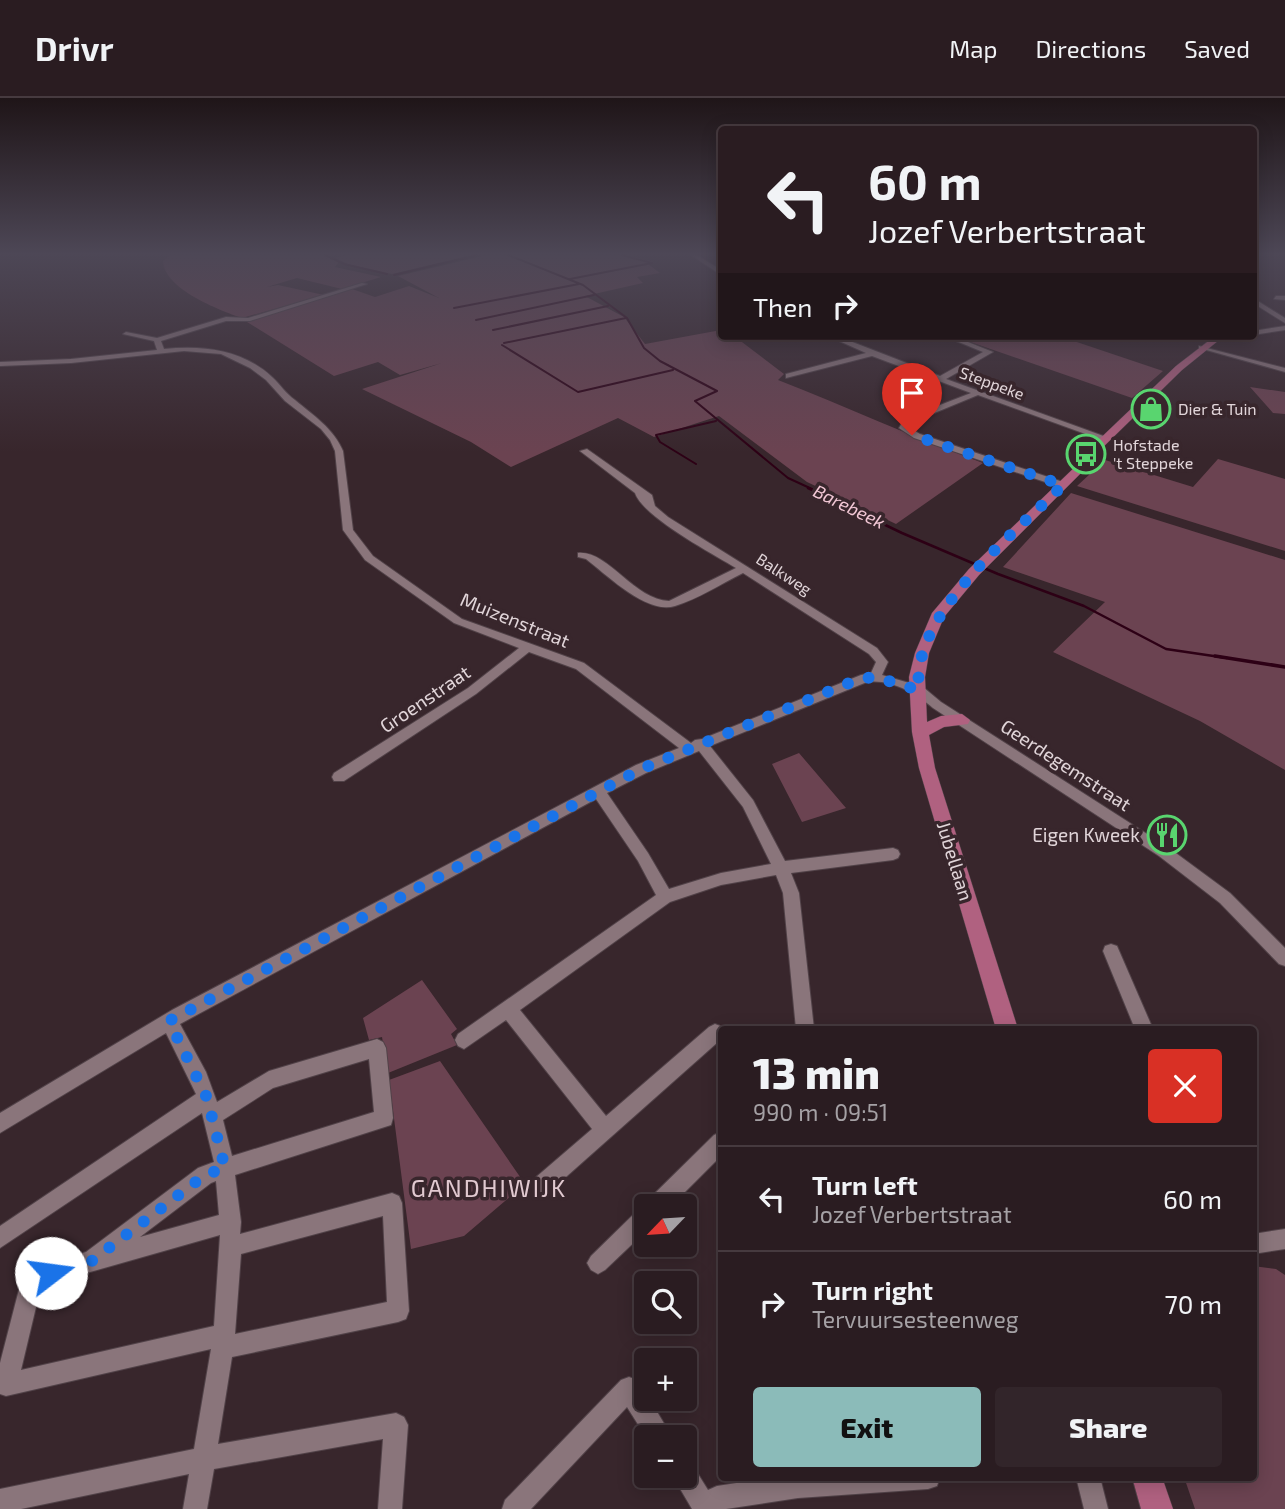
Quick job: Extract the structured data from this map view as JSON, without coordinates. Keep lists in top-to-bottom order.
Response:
{
  "streets": {
    "main road": ["Jubellaan"],
    "street": [
      "Steppeke",
      "Balkweg",
      "Muizenstraat",
      "Groenstraat",
      "Geerdegemstraat"
    ]
  },
  "crossings": [
    ["Steppeke", "Jubellaan"],
    ["Balkweg", "Geerdegemstraat"],
    ["Muizenstraat", "Groenstraat"],
    ["Geerdegemstraat", "Jubellaan"]
  ],
  "districts": ["GANDHIWIJK"],
  "water": ["Barebeek"],
  "places": {
    "shop": ["Dier & Tuin"],
    "bus stop": ["Hofstade 't Steppeke"],
    "restaurant": ["Eigen Kweek"]
  },
  "north": "bottom left",
  "page": {
    "header": "Drivr",
    "nav": ["Map", "Directions", "Saved"],
    "turn": ["60 m", "Jozef Verbertstraat"],
    "then": "Then",
    "heading": ["13 min", "990 m · 09:51"],
    "list": [
      {
        "name": "Turn left",
        "note": "Jozef Verbertstraat",
        "value": "60 m"
      },
      {
        "name": "Turn right",
        "note": "Tervuursesteenweg",
        "value": "70 m"
      }
    ],
    "map_buttons": ["+", "−"],
    "buttons": ["Exit", "Share"]
  }
}
